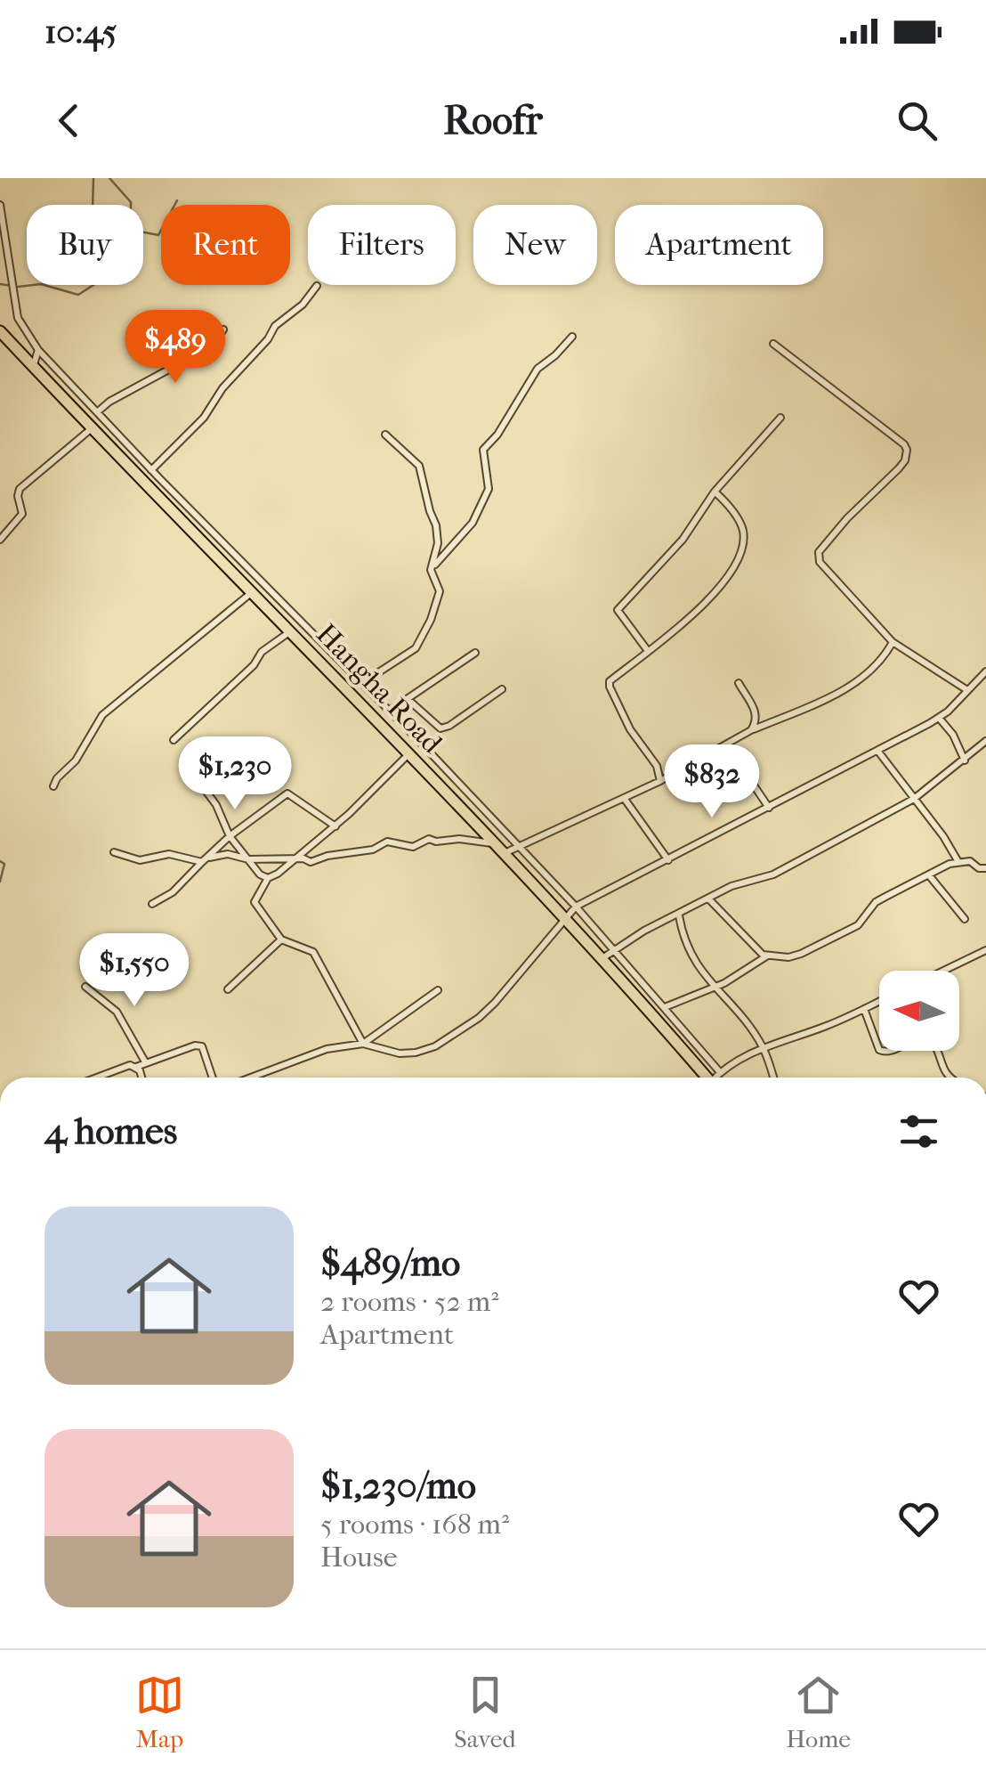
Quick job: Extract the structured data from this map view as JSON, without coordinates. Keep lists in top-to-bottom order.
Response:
{
  "streets": {
    "highway": ["Hangha Road"]
  },
  "north": "left",
  "page": {
    "status": "10:45",
    "header": "Roofr",
    "chip": [
      "Buy",
      "Rent",
      "Filters",
      "New",
      "Apartment"
    ],
    "price": [
      "$489",
      "$1,230",
      "$832",
      "$1,550"
    ],
    "heading": "4 homes",
    "list": [
      {
        "name": "$489/mo",
        "note": "2 rooms · 52 m² · Apartment"
      },
      {
        "name": "$1,230/mo",
        "note": "5 rooms · 168 m² · House"
      }
    ],
    "tabs": ["Map", "Saved", "Home"]
  }
}
